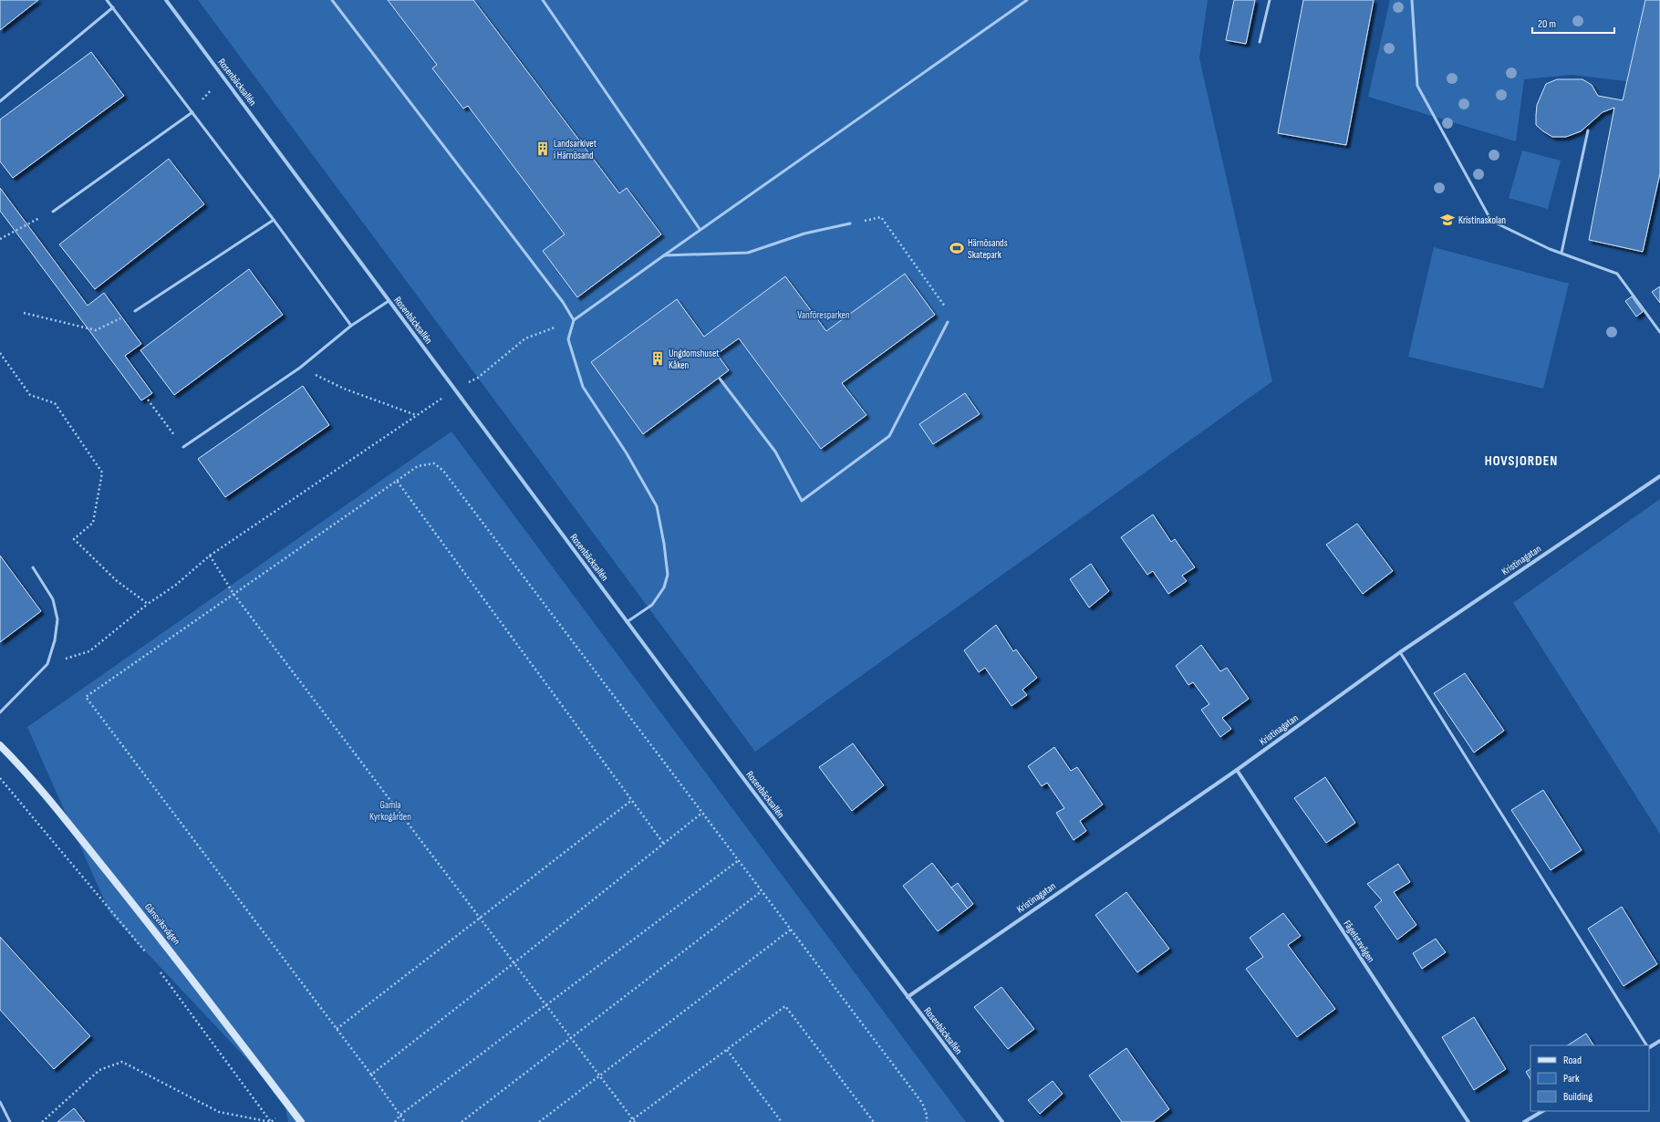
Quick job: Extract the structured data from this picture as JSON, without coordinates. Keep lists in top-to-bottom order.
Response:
{
  "streets": {
    "main road": ["Gånsviksvägen"],
    "street": ["Rosenbäcksallén", "Kristinagatan", "Fågelstavägen"]
  },
  "crossings": [
    ["Rosenbäcksallén", "Kristinagatan"],
    ["Kristinagatan", "Fågelstavägen"]
  ],
  "districts": ["HOVSJORDEN"],
  "parks": ["Vanföresparken", "Gamla Kyrkogården"],
  "places": {
    "building": ["Landsarkivet i Härnösand", "Ungdomshuset Kåken"],
    "school or university": ["Kristinaskolan"],
    "sports": ["Härnösands Skatepark"]
  },
  "legend": ["Road", "Park", "Building"],
  "scale_bar": "20 m"
}
